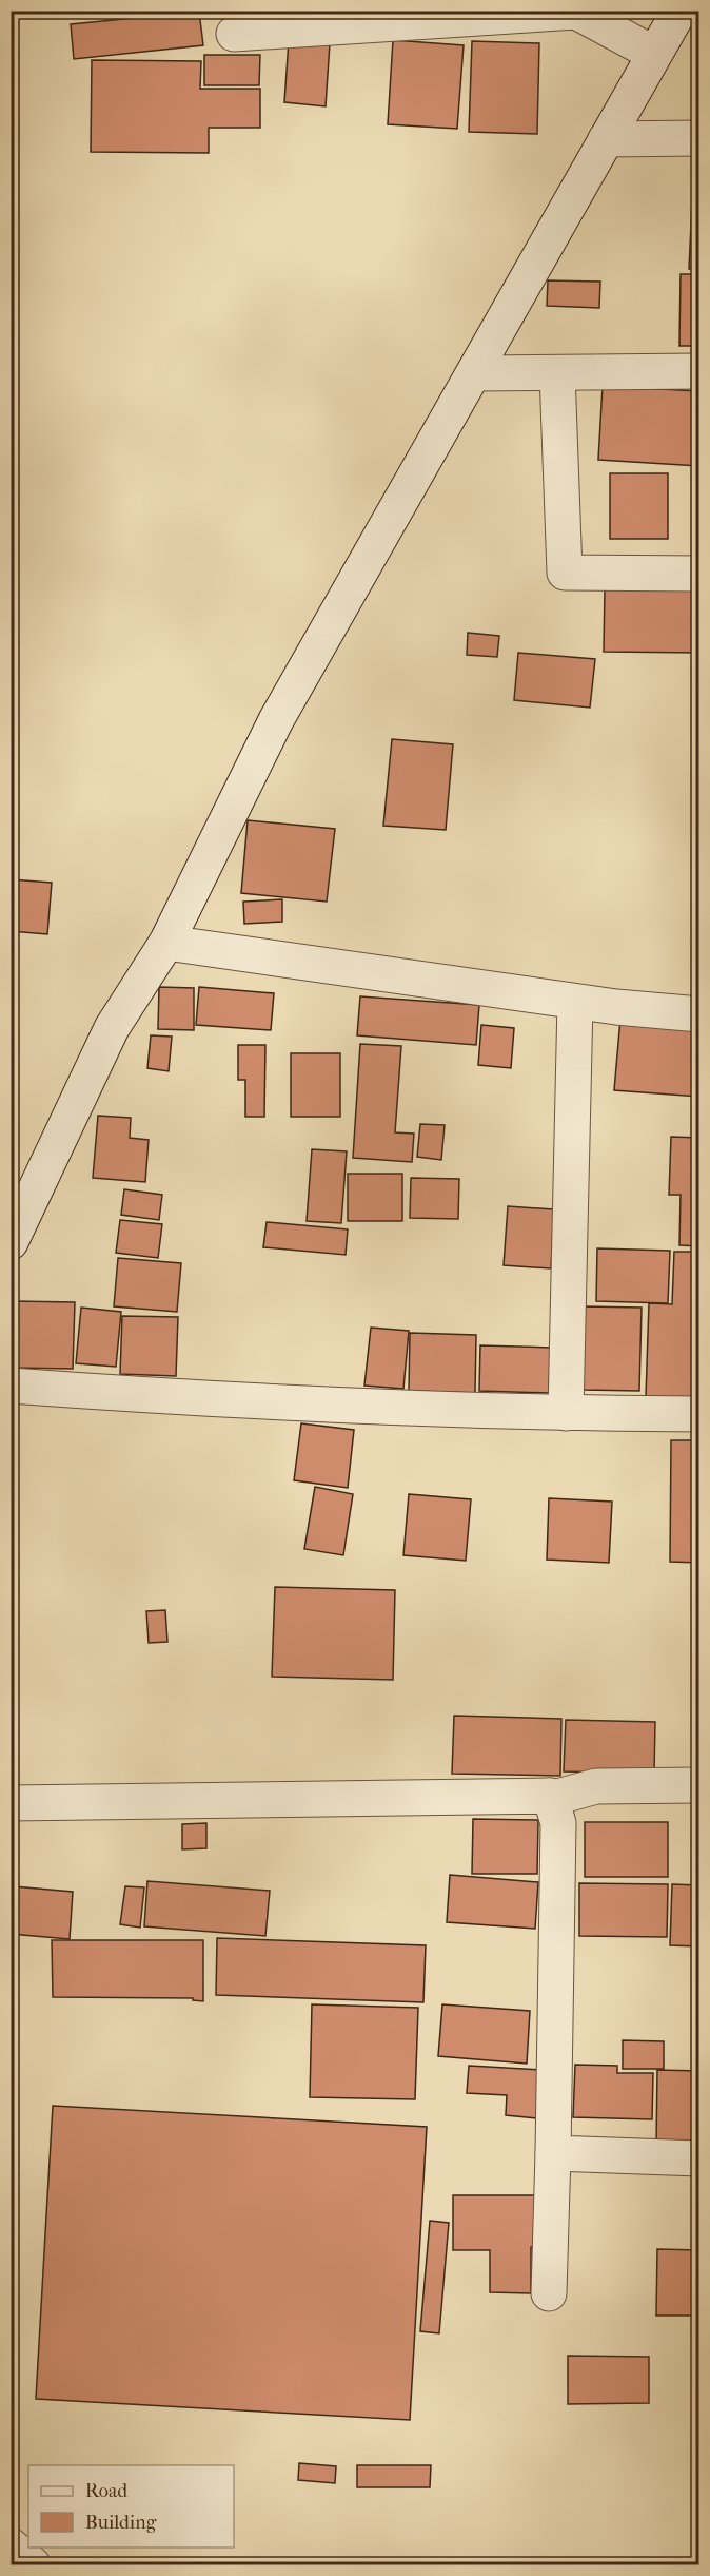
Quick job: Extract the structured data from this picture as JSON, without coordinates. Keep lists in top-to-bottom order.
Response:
{
  "legend": ["Road", "Building"]
}
